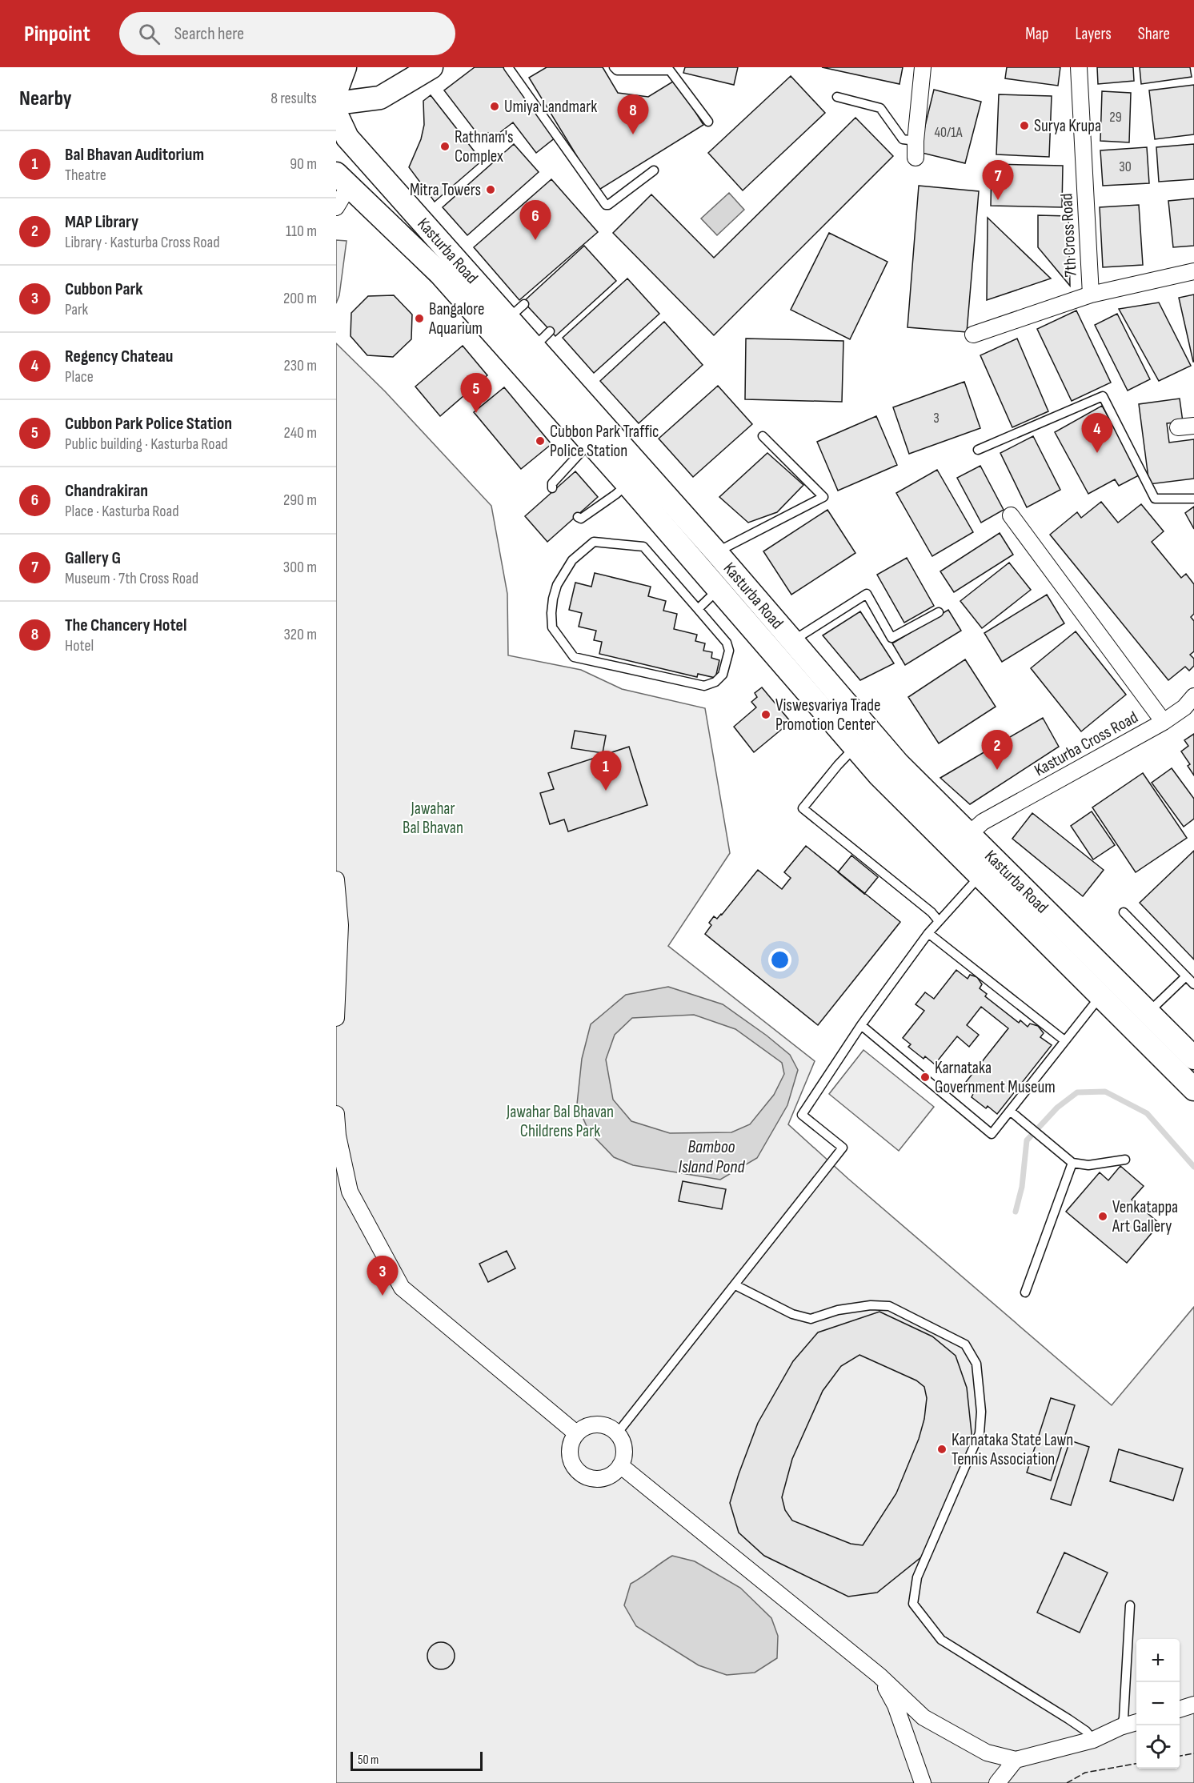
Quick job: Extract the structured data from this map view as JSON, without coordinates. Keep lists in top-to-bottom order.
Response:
{
  "streets": {
    "main road": ["Kasturba Road"],
    "street": ["7th Cross Road", "Kasturba Cross Road"]
  },
  "crossings": [
    ["Kasturba Road", "Kasturba Cross Road"]
  ],
  "water": ["Bamboo Island Pond"],
  "parks": ["Jawahar Bal Bhavan", "Jawahar Bal Bhavan Childrens Park"],
  "places": [
    "Umiya Landmark",
    "Surya Krupa",
    "Rathnam's Complex",
    "Mitra Towers",
    "Bangalore Aquarium",
    "Cubbon Park Traffic Police Station",
    "Viswesvariya Trade Promotion Center",
    "Karnataka Government Museum",
    "Venkatappa Art Gallery",
    "Karnataka State Lawn Tennis Association"
  ],
  "house_numbers": [
    "29",
    "40/1A",
    "30",
    "3"
  ],
  "scale_bar": "50 m",
  "page": {
    "header": "Pinpoint",
    "search": "Search here",
    "nav": ["Map", "Layers", "Share"],
    "heading": ["Nearby", "8 results"],
    "pins": [
      "8",
      "7",
      "6",
      "5",
      "4",
      "2",
      "1",
      "3"
    ],
    "list": [
      {
        "mark": "1",
        "name": "Bal Bhavan Auditorium",
        "note": "Theatre",
        "value": "90 m"
      },
      {
        "mark": "2",
        "name": "MAP Library",
        "note": "Library · Kasturba Cross Road",
        "value": "110 m"
      },
      {
        "mark": "3",
        "name": "Cubbon Park",
        "note": "Park",
        "value": "200 m"
      },
      {
        "mark": "4",
        "name": "Regency Chateau",
        "note": "Place",
        "value": "230 m"
      },
      {
        "mark": "5",
        "name": "Cubbon Park Police Station",
        "note": "Public building · Kasturba Road",
        "value": "240 m"
      },
      {
        "mark": "6",
        "name": "Chandrakiran",
        "note": "Place · Kasturba Road",
        "value": "290 m"
      },
      {
        "mark": "7",
        "name": "Gallery G",
        "note": "Museum · 7th Cross Road",
        "value": "300 m"
      },
      {
        "mark": "8",
        "name": "The Chancery Hotel",
        "note": "Hotel",
        "value": "320 m"
      }
    ],
    "map_buttons": ["+", "−"],
    "scale": "50 m"
  }
}
